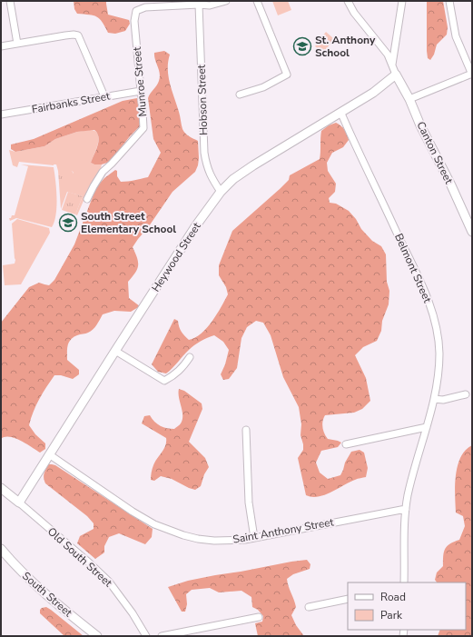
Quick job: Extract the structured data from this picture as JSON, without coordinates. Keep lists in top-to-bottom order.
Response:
{
  "streets": {
    "street": [
      "Munroe Street",
      "Hobson Street",
      "Fairbanks Street",
      "Canton Street",
      "Heywood Street",
      "Belmont Street",
      "Saint Anthony Street",
      "Old South Street",
      "South Street"
    ]
  },
  "crossings": [
    ["Munroe Street", "Hobson Street"],
    ["Munroe Street", "Fairbanks Street"],
    ["Hobson Street", "Heywood Street"],
    ["Canton Street", "Heywood Street"],
    ["Heywood Street", "Belmont Street"],
    ["Heywood Street", "Saint Anthony Street"],
    ["Heywood Street", "Old South Street"],
    ["Belmont Street", "Saint Anthony Street"]
  ],
  "places": {
    "school or university": ["St. Anthony School", "South Street Elementary School"]
  },
  "legend": ["Road", "Park"]
}
